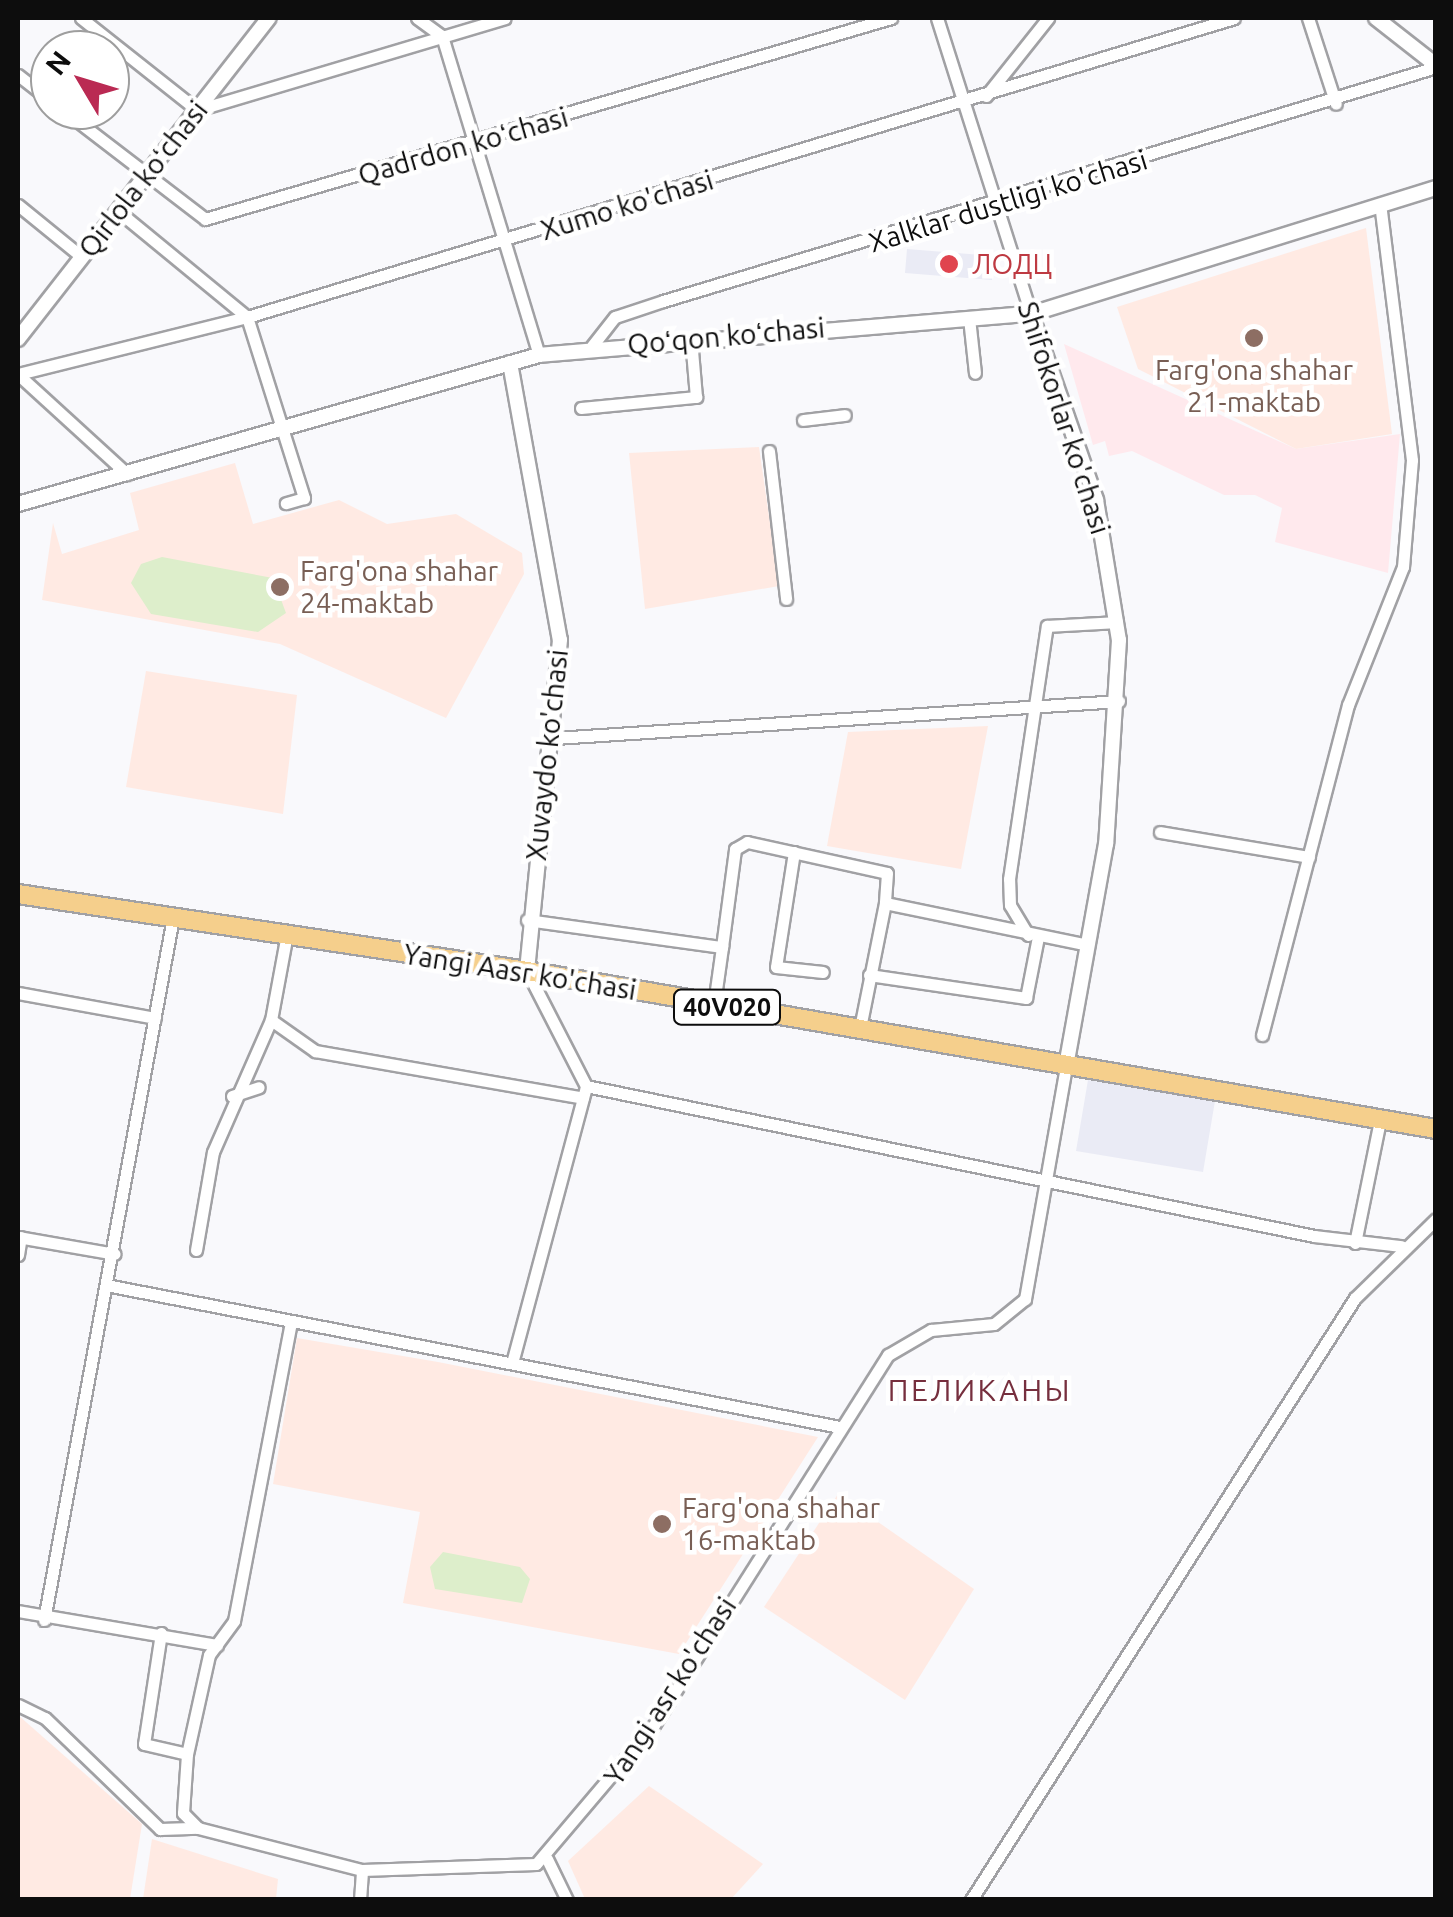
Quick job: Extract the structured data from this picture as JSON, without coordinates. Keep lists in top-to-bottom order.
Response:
{
  "streets": {
    "main road": ["Yangi Aasr ko'chasi", "40V020"],
    "street": [
      "Qadrdon koʻchasi",
      "Qirlola koʻchasi",
      "Xalklar dustligi ko'chasi",
      "Xumo ko'chasi",
      "Qoʻqon koʻchasi",
      "Shifokorlar ko'chasi",
      "Xuvaydo ko'chasi",
      "Yangi asr ko'chasi"
    ]
  },
  "crossings": [
    ["Qadrdon koʻchasi", "Qirlola koʻchasi"],
    ["Xalklar dustligi ko'chasi", "Qoʻqon koʻchasi"],
    ["Xalklar dustligi ko'chasi", "Shifokorlar ko'chasi"],
    ["Xumo ko'chasi", "Shifokorlar ko'chasi"],
    ["Qoʻqon koʻchasi", "Shifokorlar ko'chasi"],
    ["Qoʻqon koʻchasi", "Xuvaydo ko'chasi"],
    ["Shifokorlar ko'chasi", "Yangi Aasr ko'chasi"],
    ["Shifokorlar ko'chasi", "Yangi asr ko'chasi"],
    ["Xuvaydo ko'chasi", "Yangi Aasr ko'chasi"],
    ["Yangi Aasr ko'chasi", "Yangi asr ko'chasi"]
  ],
  "districts": ["ПЕЛИКАНЫ"],
  "places": [
    "ЛОДЦ",
    "Farg'ona shahar 21-maktab",
    "Farg'ona shahar 24-maktab",
    "Farg'ona shahar 16-maktab"
  ],
  "north": "top left"
}
